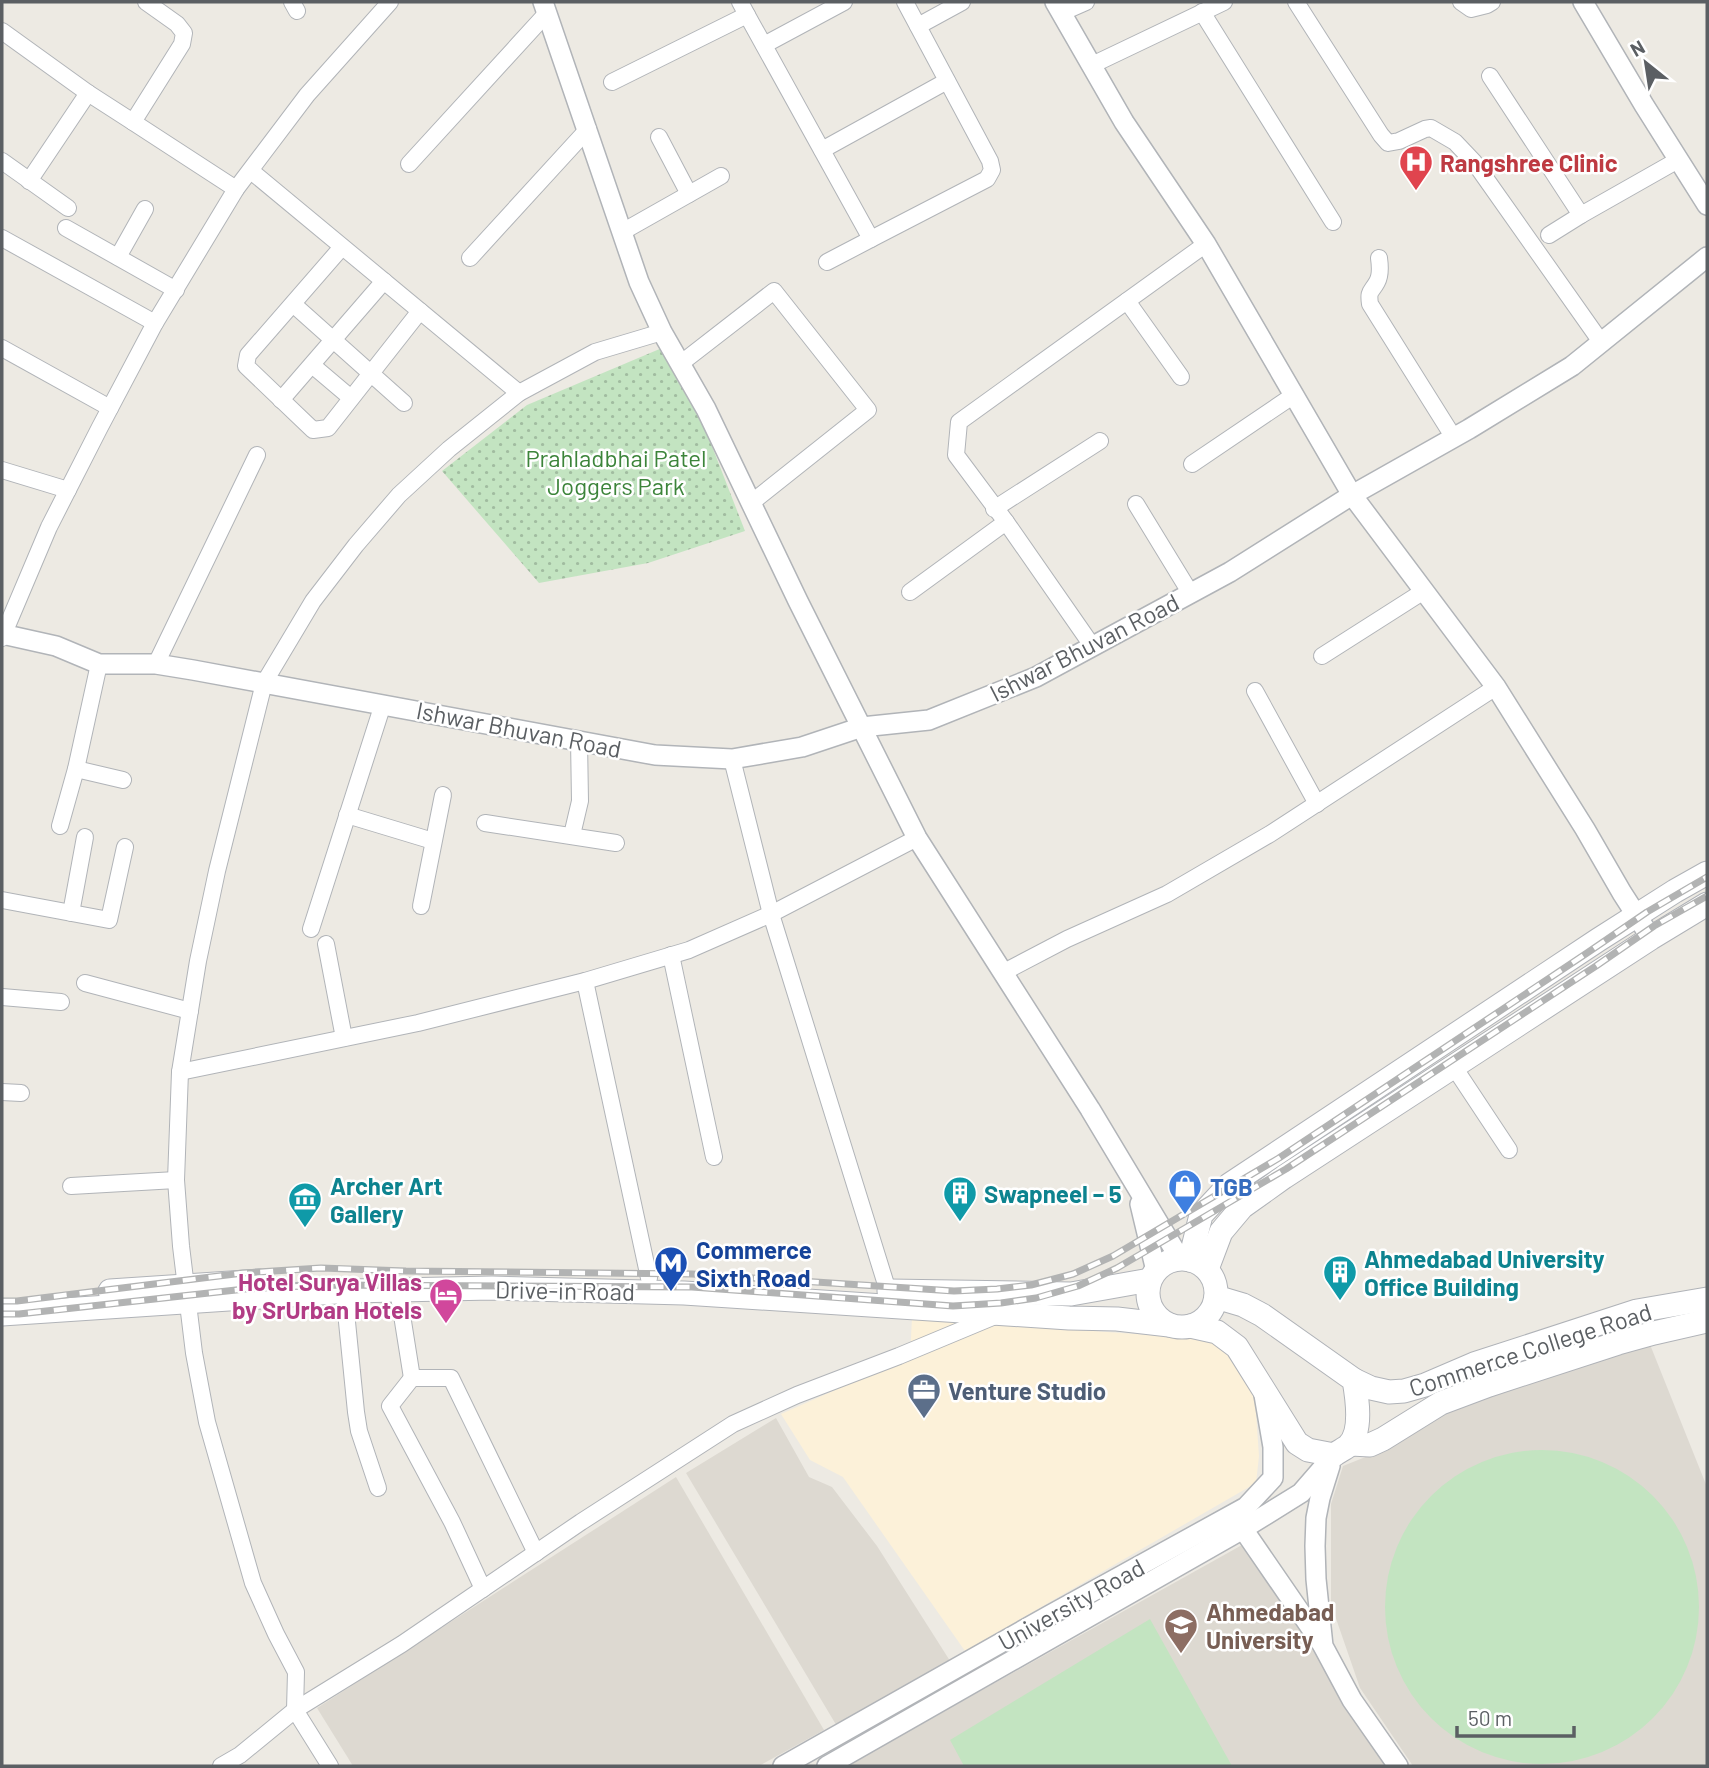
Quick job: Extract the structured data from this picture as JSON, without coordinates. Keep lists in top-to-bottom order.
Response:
{
  "streets": {
    "main road": ["Drive-in Road", "Commerce College Road"],
    "street": ["Ishwar Bhuvan Road", "University Road"]
  },
  "crossings": [
    ["Drive-in Road", "Commerce College Road"],
    ["Drive-in Road", "University Road"],
    ["Commerce College Road", "University Road"]
  ],
  "parks": ["Prahladbhai Patel Joggers Park"],
  "places": {
    "hospital": ["Rangshree Clinic"],
    "shop": ["TGB"],
    "building": ["Swapneel – 5", "Ahmedabad University Office Building"],
    "museum": ["Archer Art Gallery"],
    "metro station": ["Commerce Sixth Road"],
    "hotel": ["Hotel Surya Villas by SrUrban Hotels"],
    "office": ["Venture Studio"],
    "school or university": ["Ahmedabad University"]
  },
  "scale_bar": "50 m",
  "north": "top left"
}
